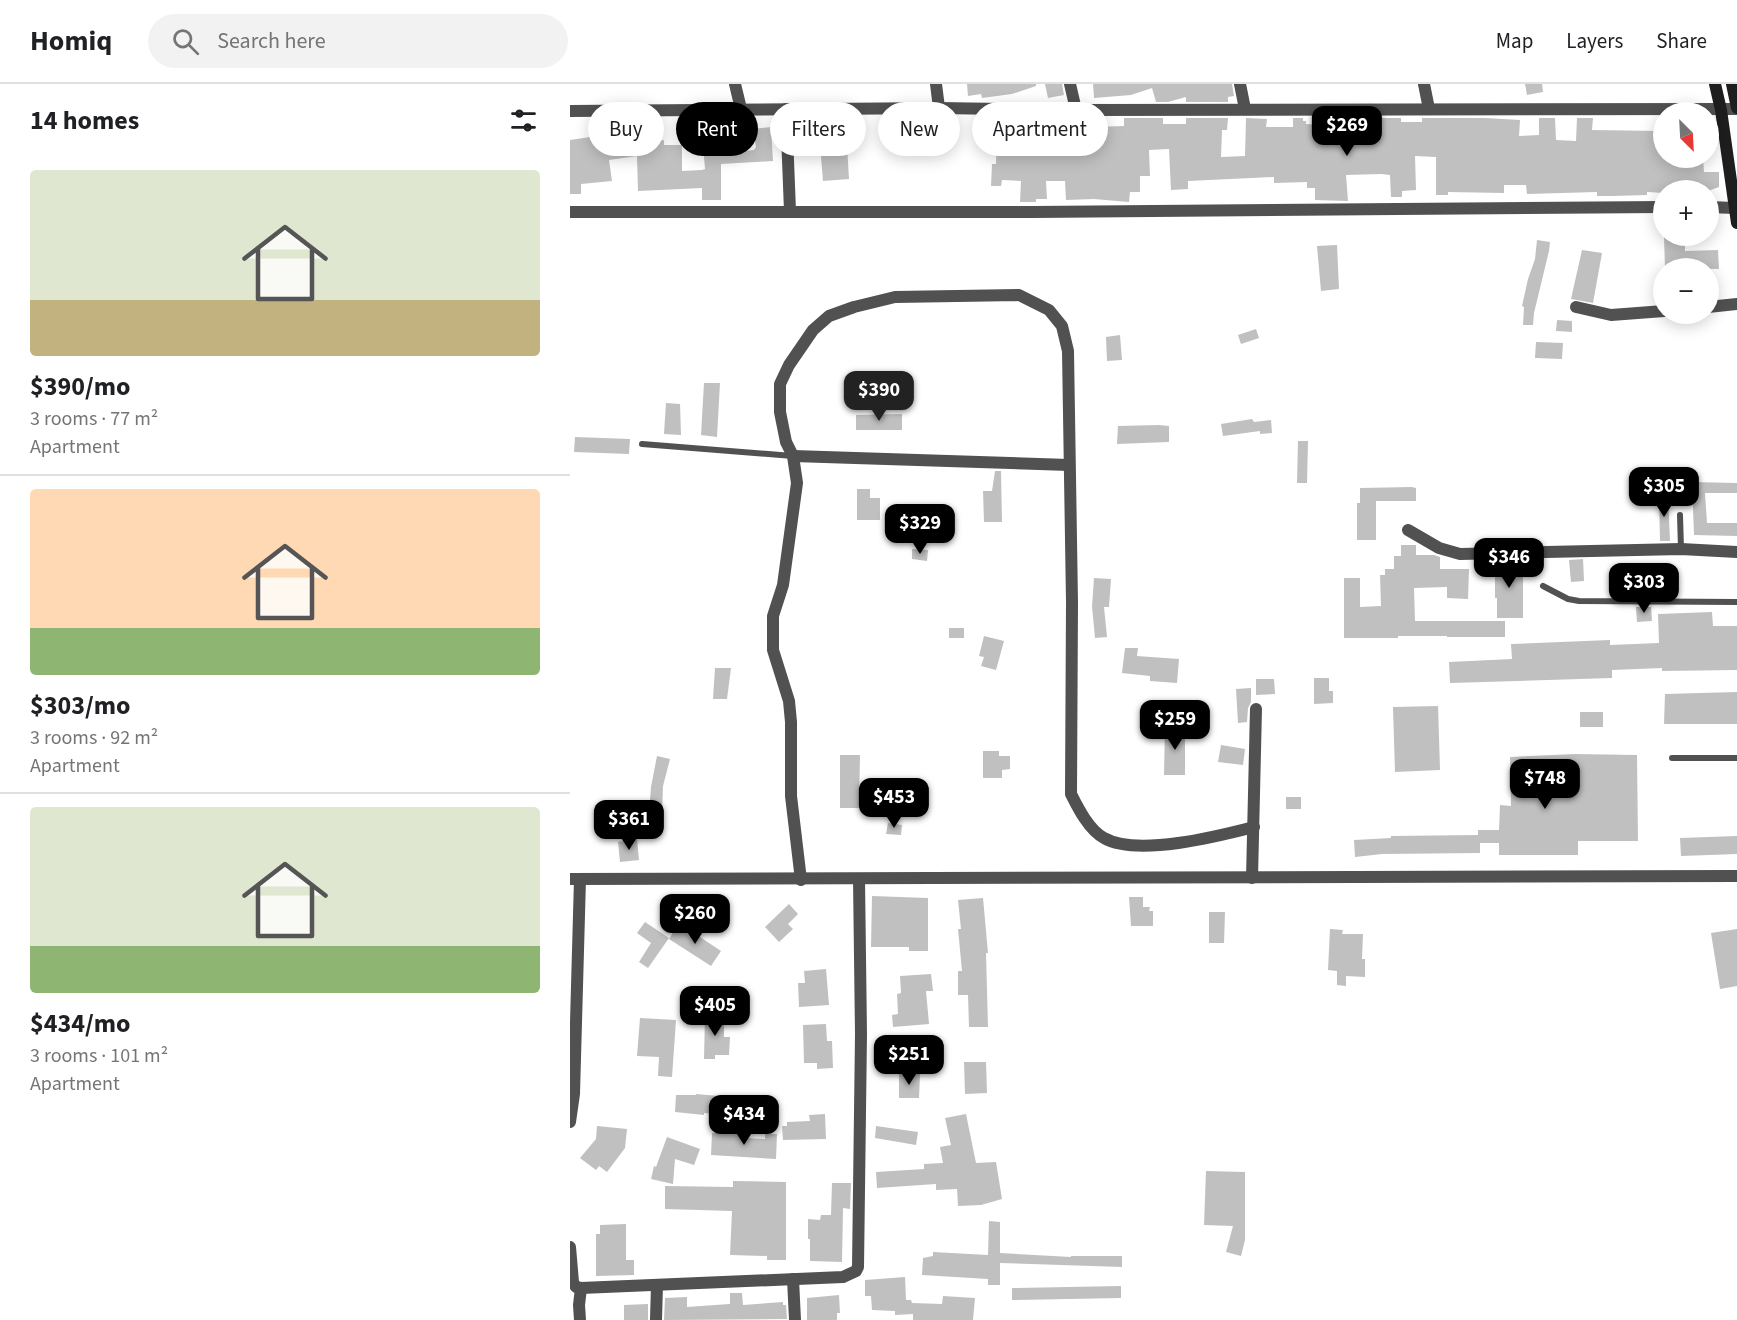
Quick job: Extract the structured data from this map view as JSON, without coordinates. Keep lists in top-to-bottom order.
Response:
{
  "north": "bottom right",
  "page": {
    "header": "Homiq",
    "search": "Search here",
    "nav": ["Map", "Layers", "Share"],
    "heading": "14 homes",
    "map_buttons": ["+", "−"],
    "chip": [
      "Buy",
      "Rent",
      "Filters",
      "New",
      "Apartment"
    ],
    "price": [
      "$269",
      "$390",
      "$305",
      "$329",
      "$346",
      "$303",
      "$259",
      "$748",
      "$453",
      "$361",
      "$260",
      "$405",
      "$251",
      "$434"
    ],
    "list": [
      {
        "name": "$390/mo",
        "note": "3 rooms · 77 m² · Apartment"
      },
      {
        "name": "$303/mo",
        "note": "3 rooms · 92 m² · Apartment"
      },
      {
        "name": "$434/mo",
        "note": "3 rooms · 101 m² · Apartment"
      }
    ]
  }
}
